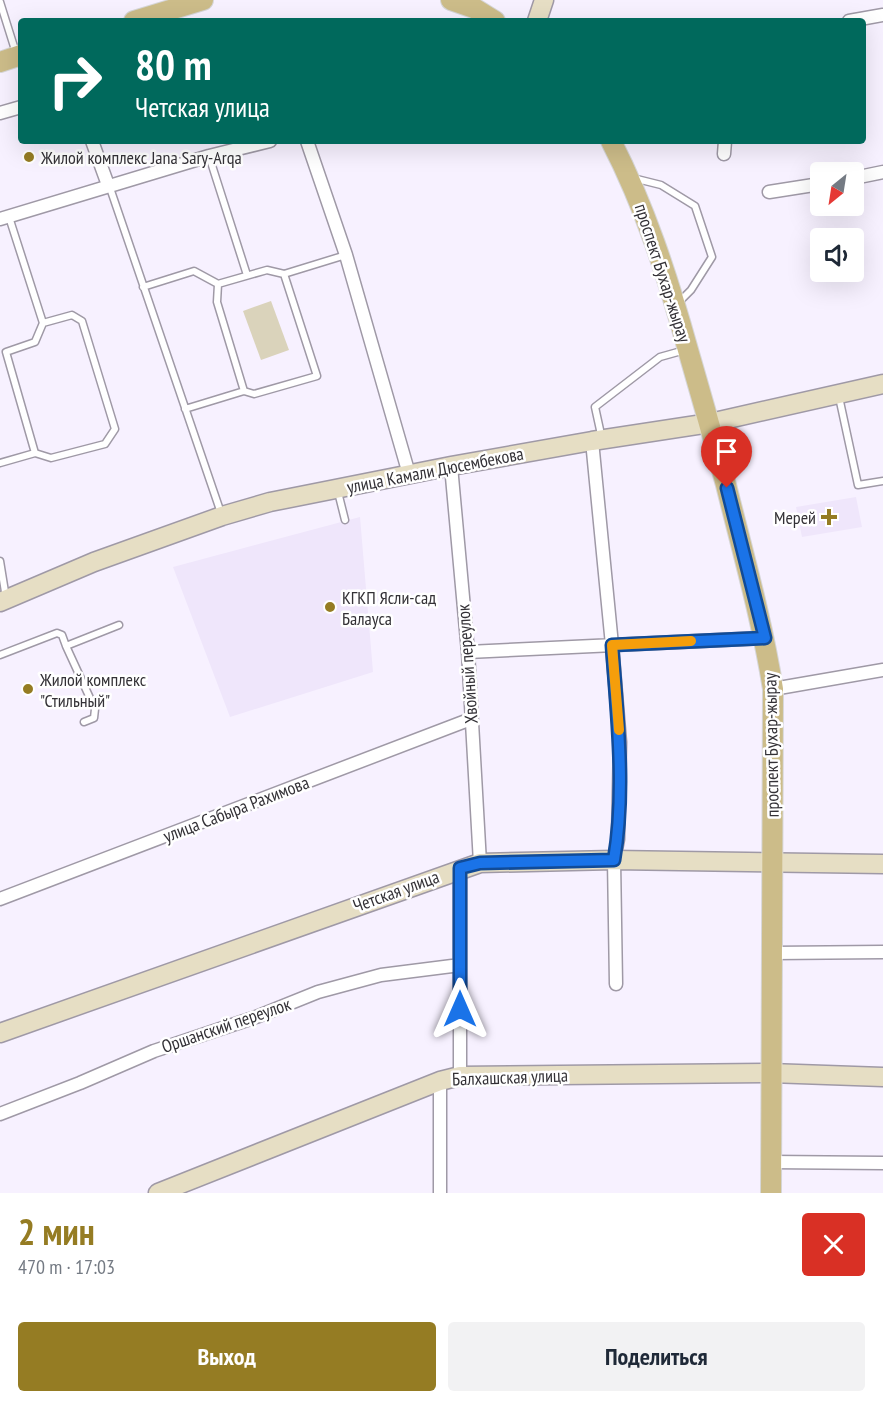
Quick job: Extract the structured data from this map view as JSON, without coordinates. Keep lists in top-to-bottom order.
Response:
{
  "streets": {
    "main road": ["проспект Бухар-жырау"],
    "street": [
      "улица Камали Дюсембекова",
      "Хвойный переулок",
      "улица Сабыра Рахимова",
      "Четская улица",
      "Оршанский переулок",
      "Балхашская улица"
    ]
  },
  "crossings": [
    ["проспект Бухар-жырау", "улица Камали Дюсембекова"],
    ["проспект Бухар-жырау", "Четская улица"],
    ["проспект Бухар-жырау", "Балхашская улица"],
    ["улица Камали Дюсембекова", "Хвойный переулок"],
    ["Хвойный переулок", "улица Сабыра Рахимова"],
    ["Хвойный переулок", "Четская улица"]
  ],
  "places": {
    "other": ["Жилой комплекс Jana Sary-Arqa", "КГКП Ясли-сад Балауса", "Жилой комплекс \"Стильный\""],
    "health": ["Мерей"]
  },
  "north": "bottom left",
  "page": {
    "turn": ["80 m", "Четская улица"],
    "heading": ["2 мин", "470 m · 17:03"],
    "buttons": ["Выход", "Поделиться"]
  }
}
